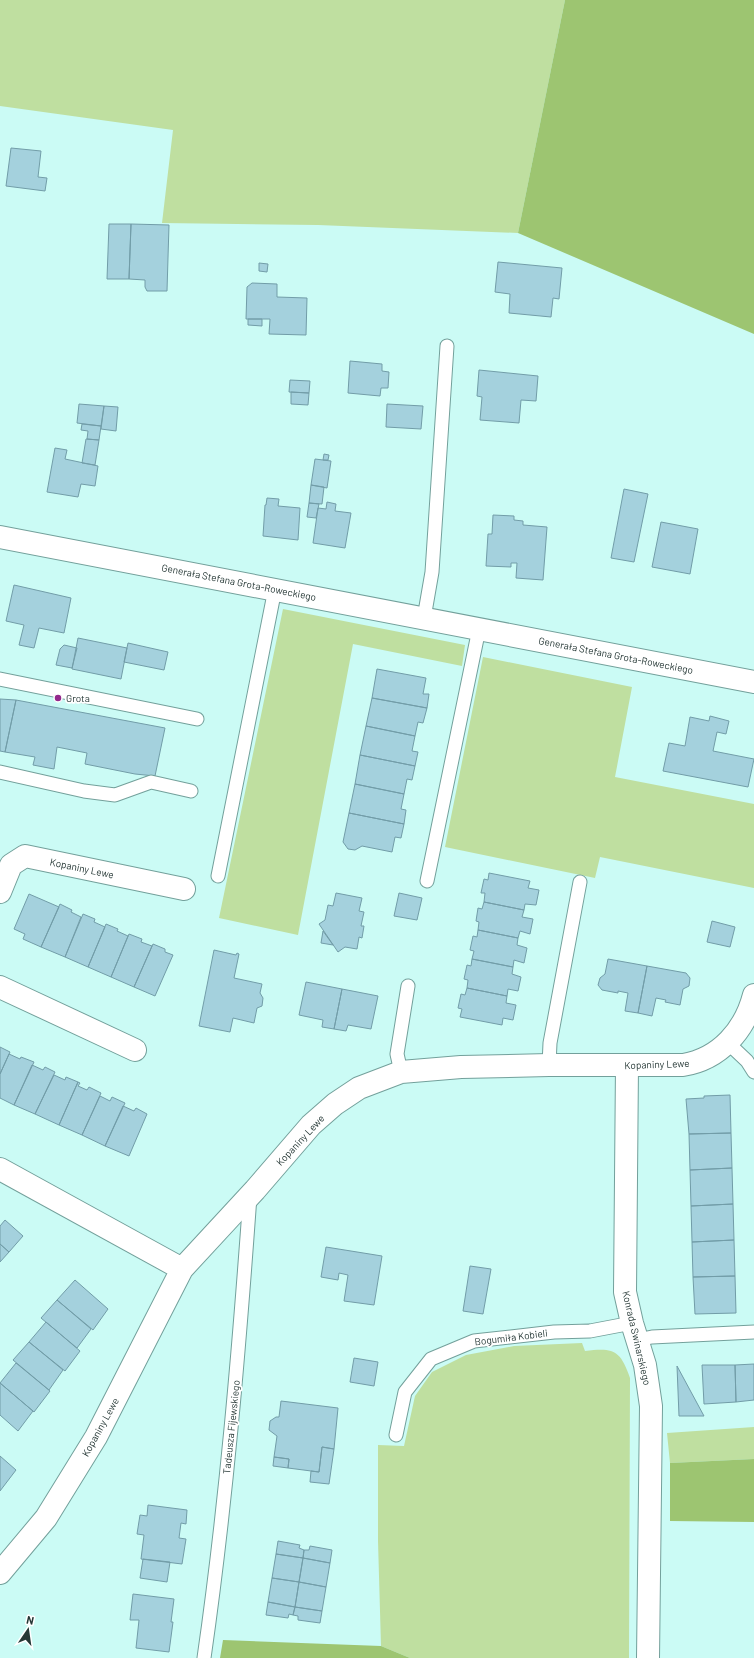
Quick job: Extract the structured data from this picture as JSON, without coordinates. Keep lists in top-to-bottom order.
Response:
{
  "streets": {
    "street": ["Generała Stefana Grota-Roweckiego", "Kopaniny Lewe", "Konrada Swinarskiego"],
    "lane": ["Bogumiła Kobieli", "Tadeusza Fijewskiego"]
  },
  "crossings": [
    ["Kopaniny Lewe", "Konrada Swinarskiego"],
    ["Kopaniny Lewe", "Tadeusza Fijewskiego"],
    ["Bogumiła Kobieli", "Konrada Swinarskiego"]
  ],
  "places": ["Grota"],
  "north": "top"
}
